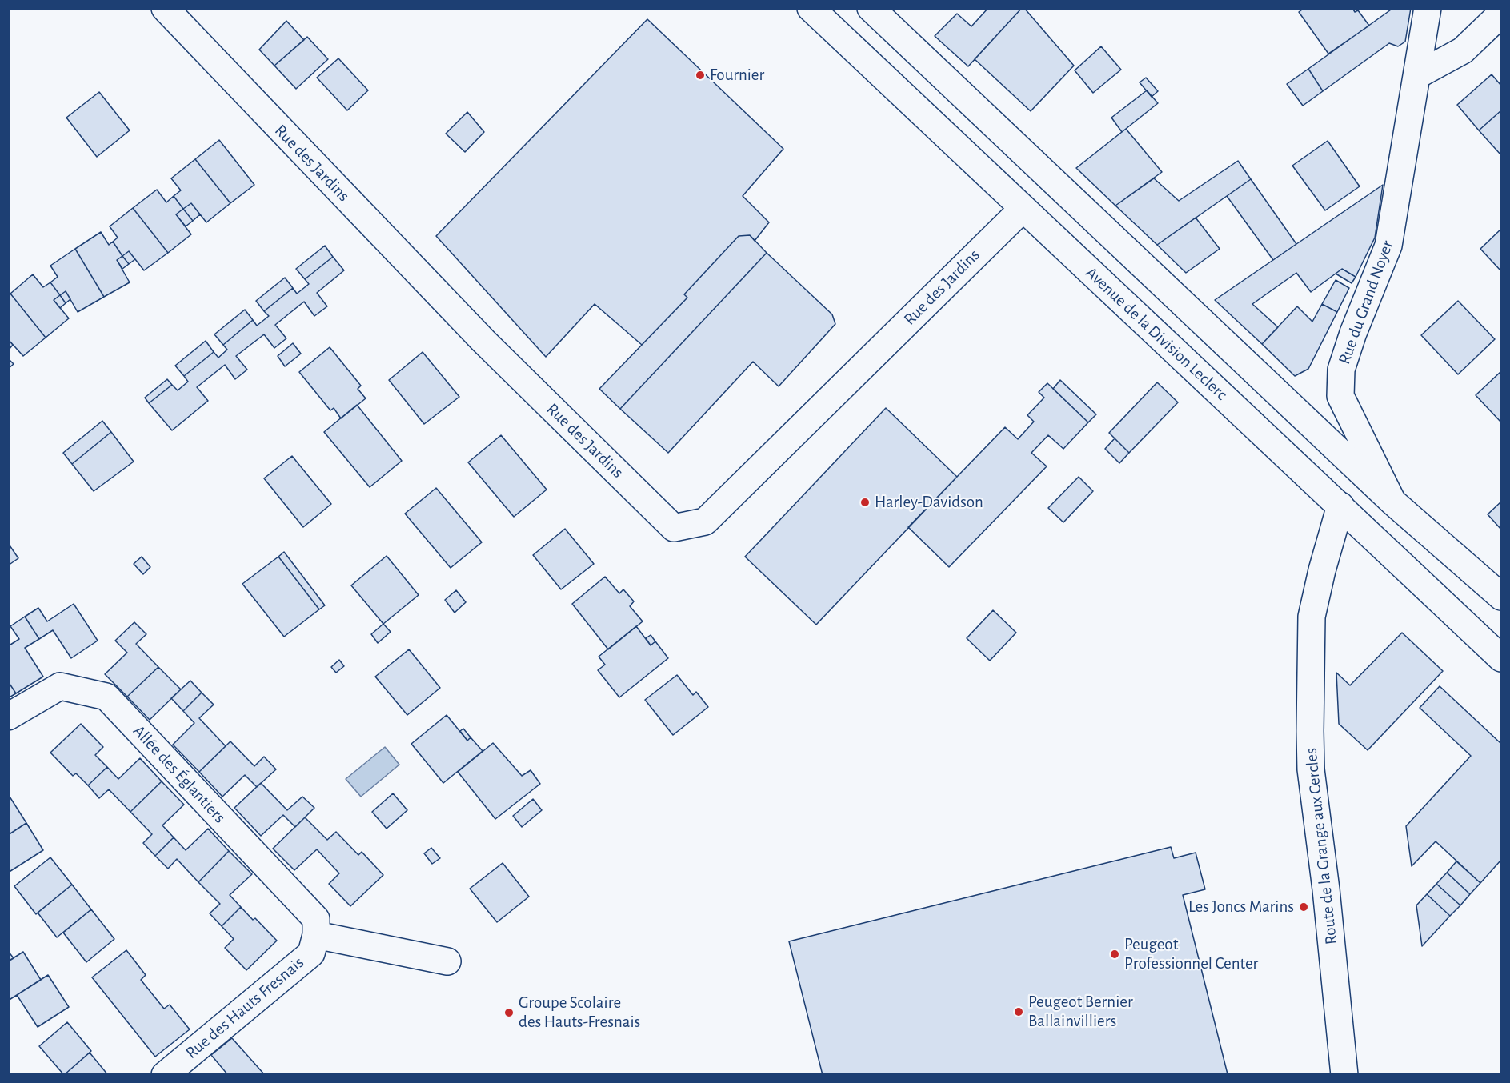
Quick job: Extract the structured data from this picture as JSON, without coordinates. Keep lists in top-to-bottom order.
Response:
{
  "streets": {
    "street": [
      "Rue des Jardins",
      "Rue du Grand Noyer",
      "Avenue de la Division Leclerc",
      "Allée des Églantiers",
      "Route de la Grange aux Cercles",
      "Rue des Hauts Fresnais"
    ]
  },
  "crossings": [
    ["Rue des Jardins", "Avenue de la Division Leclerc"],
    ["Avenue de la Division Leclerc", "Route de la Grange aux Cercles"],
    ["Allée des Églantiers", "Rue des Hauts Fresnais"]
  ],
  "places": [
    "Fournier",
    "Harley-Davidson",
    "Les Joncs Marins",
    "Peugeot Professionnel Center",
    "Peugeot Bernier Ballainvilliers",
    "Groupe Scolaire des Hauts-Fresnais"
  ]
}
